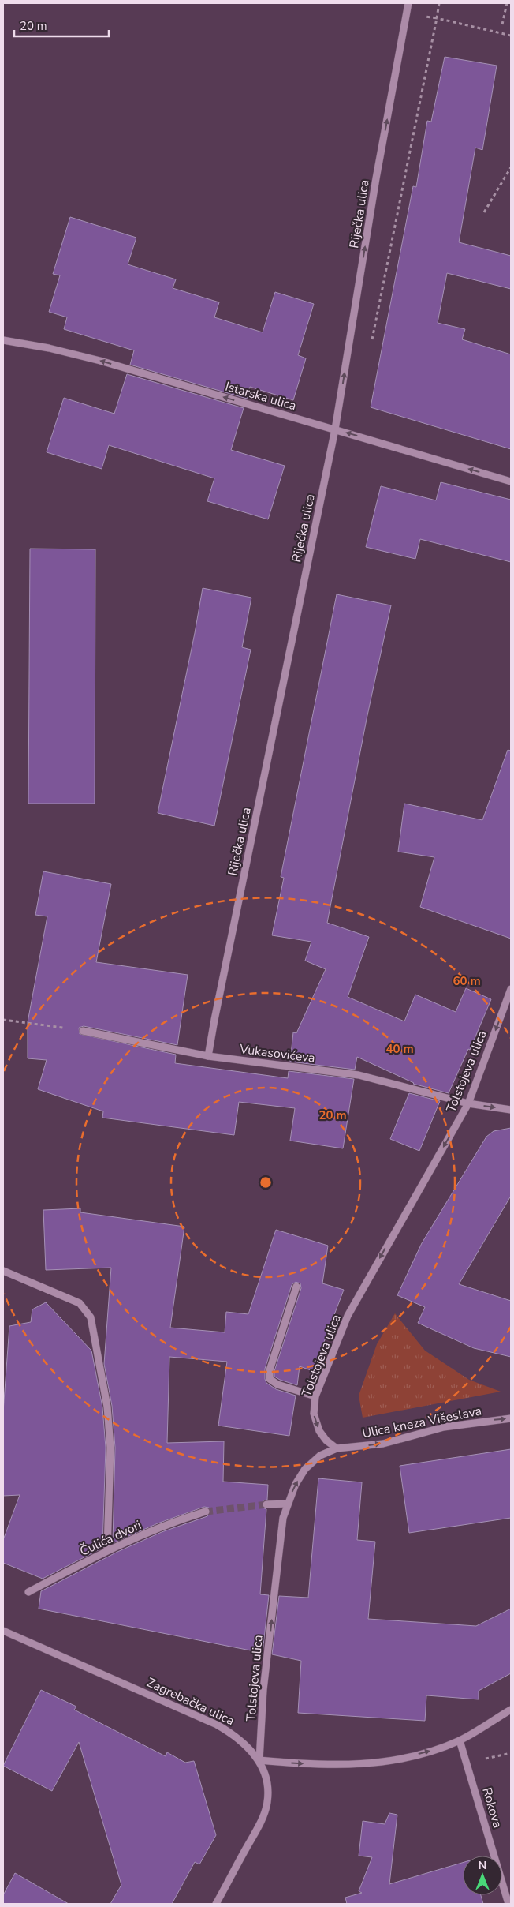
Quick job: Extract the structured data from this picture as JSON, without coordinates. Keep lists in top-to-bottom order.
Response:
{
  "streets": {
    "street": [
      "Riječka ulica",
      "Istarska ulica",
      "Vukasovićeva",
      "Tolstojeva ulica",
      "Ulica kneza Višeslava",
      "Čulića dvori",
      "Zagrebačka ulica",
      "Rokova"
    ]
  },
  "crossings": [
    ["Riječka ulica", "Istarska ulica"],
    ["Riječka ulica", "Vukasovićeva"],
    ["Vukasovićeva", "Tolstojeva ulica"],
    ["Tolstojeva ulica", "Ulica kneza Višeslava"],
    ["Tolstojeva ulica", "Zagrebačka ulica"]
  ],
  "one_way": ["Riječka ulica", "Istarska ulica", "Ulica kneza Višeslava"],
  "scale_bar": "20 m",
  "north": "top",
  "rings": ["60 m", "40 m", "20 m"]
}
